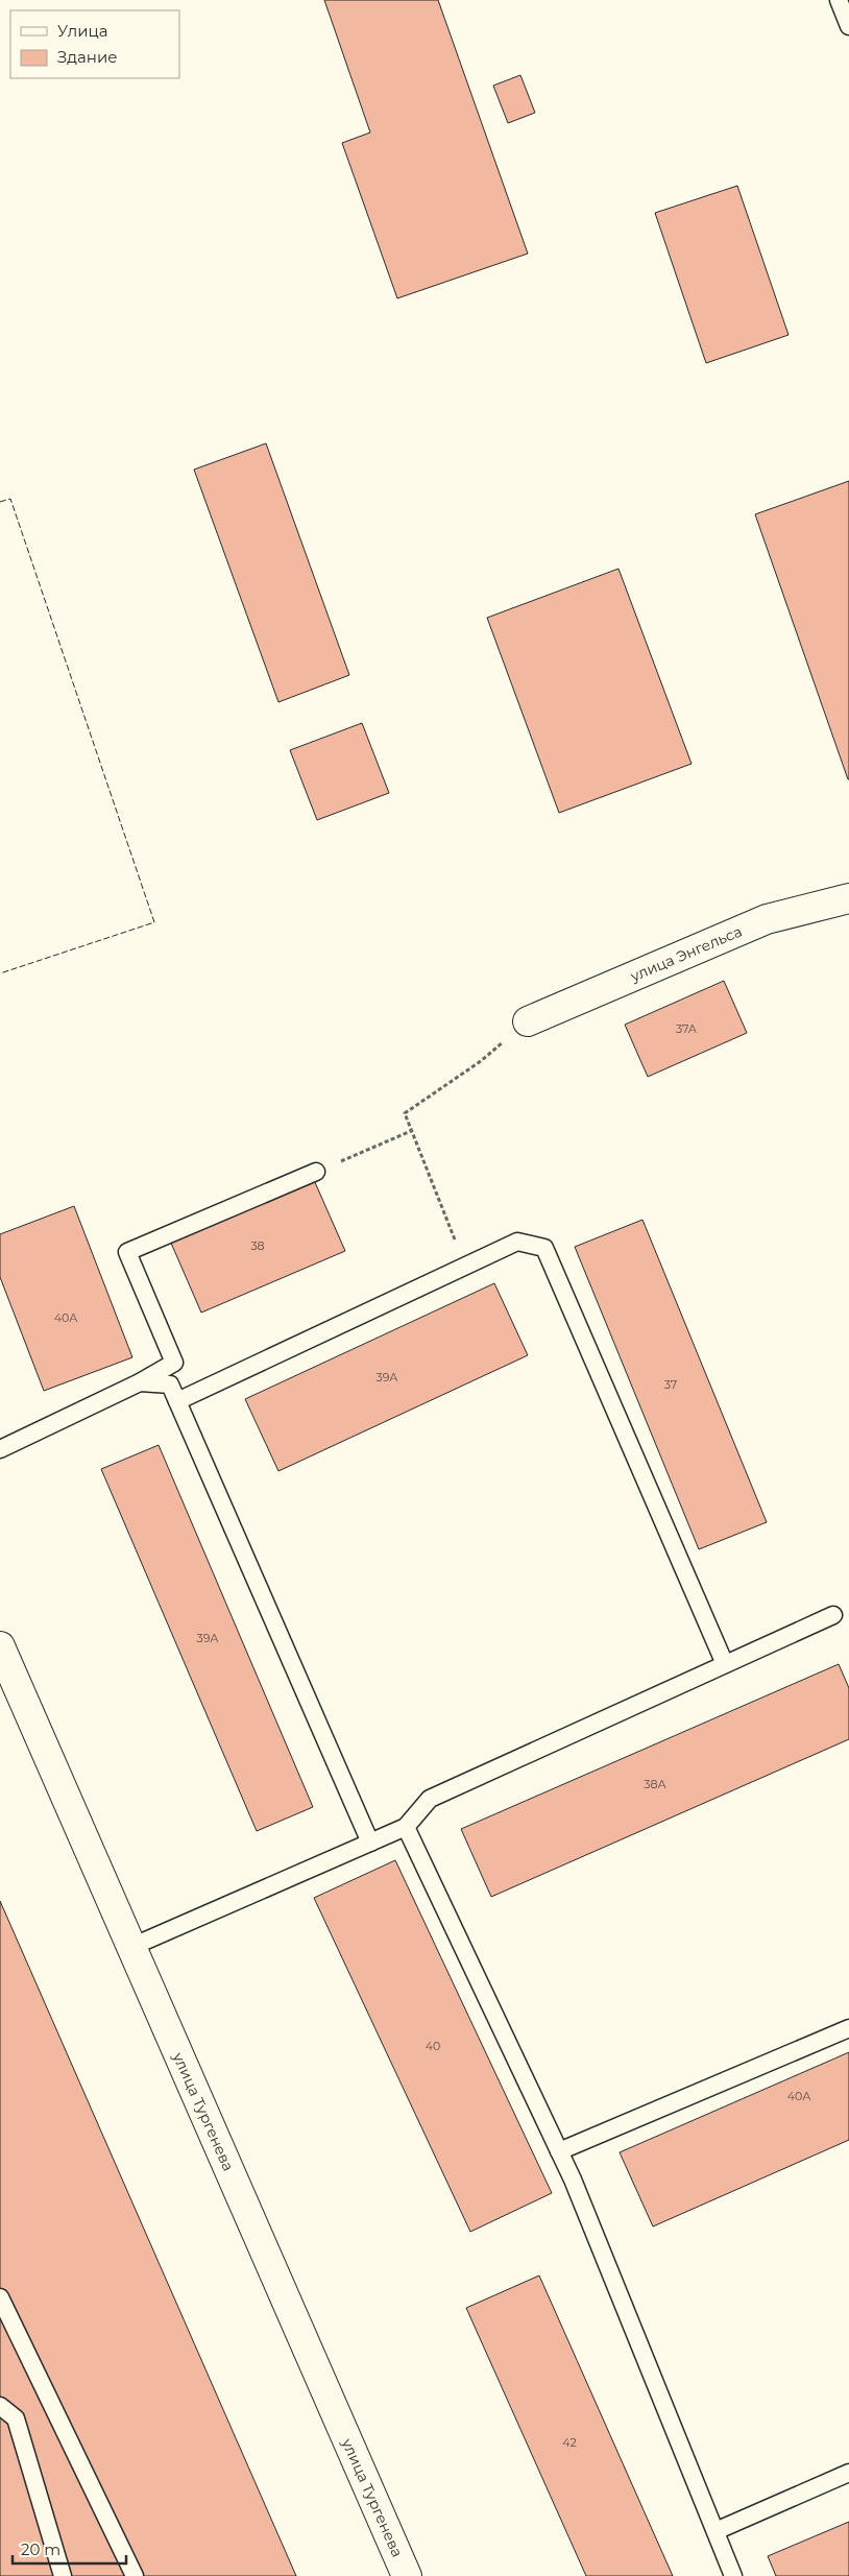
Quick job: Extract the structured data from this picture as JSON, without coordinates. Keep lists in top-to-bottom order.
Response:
{
  "streets": {
    "street": ["улица Энгельса", "улица Тургенева"]
  },
  "house_numbers": [
    "37А",
    "38",
    "40А",
    "39А",
    "37",
    "39А",
    "38А",
    "40",
    "40А",
    "42"
  ],
  "legend": ["Улица", "Здание"],
  "scale_bar": "20 m"
}
